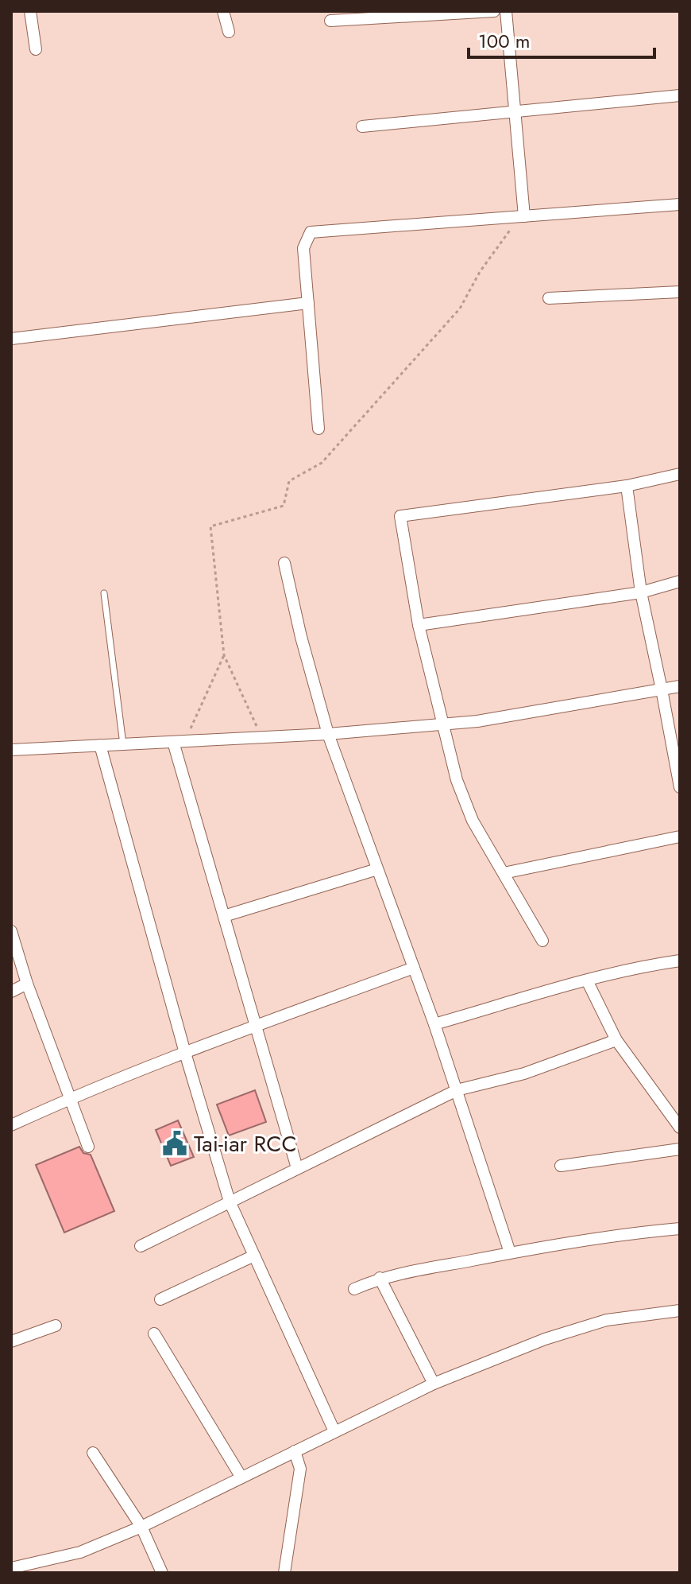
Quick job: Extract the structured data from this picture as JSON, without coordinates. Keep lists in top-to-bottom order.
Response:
{
  "places": {
    "public building": ["Tai-iar RCC"]
  },
  "scale_bar": "100 m"
}
